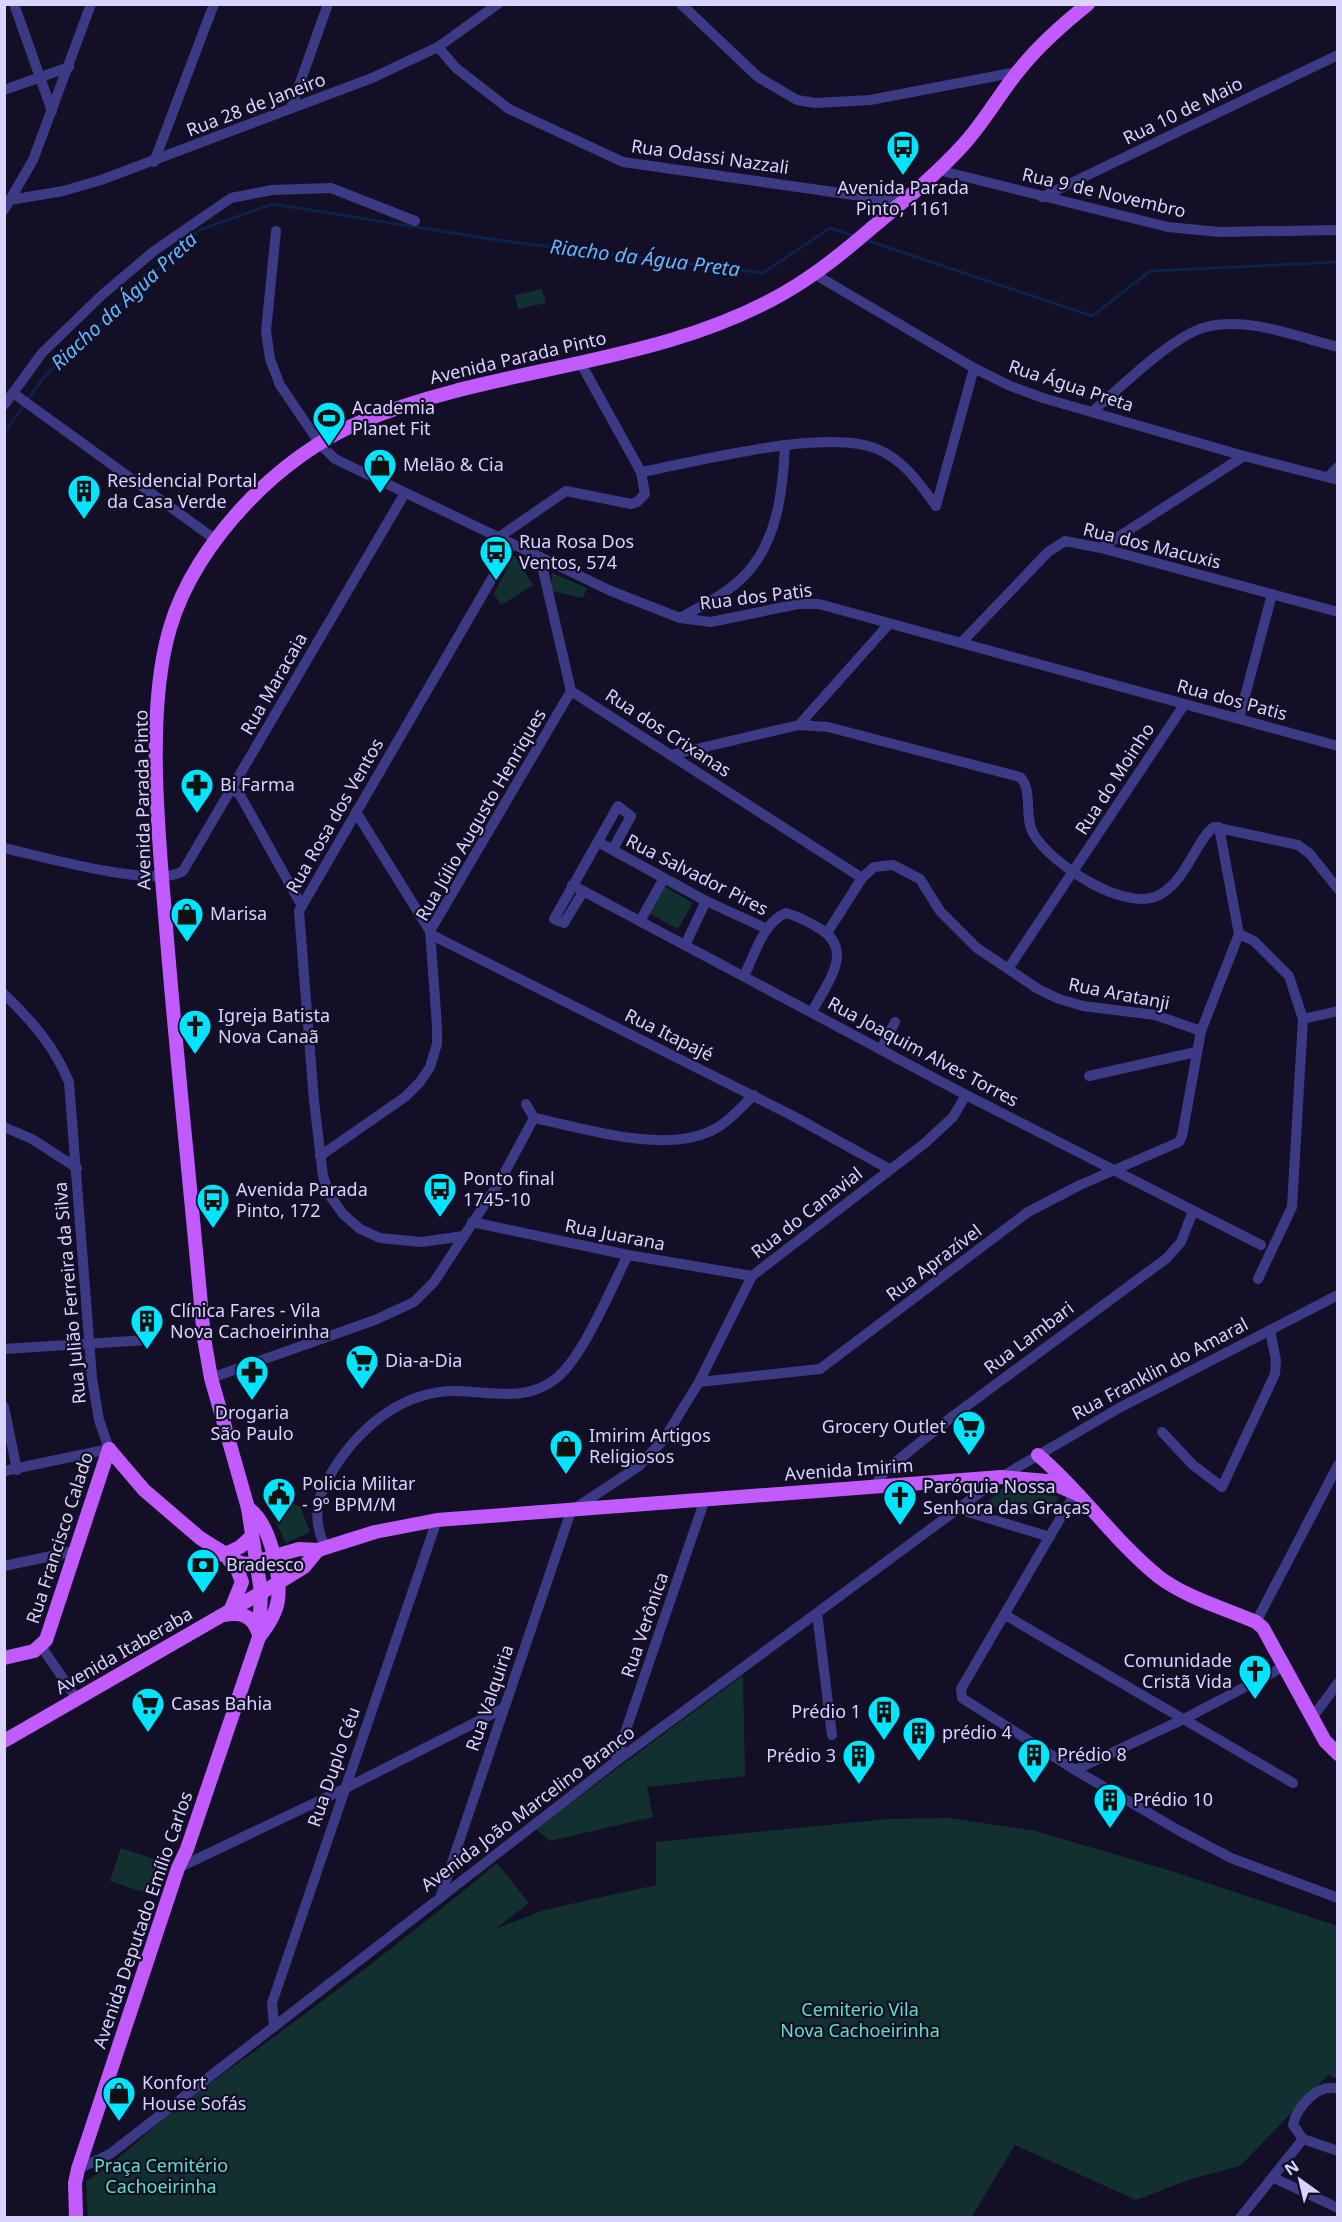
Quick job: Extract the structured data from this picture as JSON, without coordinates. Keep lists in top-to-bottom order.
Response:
{
  "streets": {
    "main road": [
      "Avenida Parada Pinto",
      "Rua Julião Ferreira da Silva",
      "Avenida Imirim",
      "Rua Francisco Calado",
      "Avenida Itaberaba",
      "Avenida Deputado Emílio Carlos"
    ],
    "street": [
      "Rua 28 de Janeiro",
      "Rua 10 de Maio",
      "Rua Odassi Nazzali",
      "Rua 9 de Novembro",
      "Rua Água Preta",
      "Rua dos Macuxis",
      "Rua dos Patis",
      "Rua Maracaia",
      "Rua dos Crixanas",
      "Rua do Moinho",
      "Rua Júlio Augusto Henriques",
      "Rua Rosa dos Ventos",
      "Rua Salvador Pires",
      "Rua Aratanji",
      "Rua Itapajé",
      "Rua Joaquim Alves Torres",
      "Rua do Canavial",
      "Rua Juarana",
      "Rua Aprazível",
      "Rua Lambari",
      "Rua Franklin do Amaral",
      "Rua Verônica",
      "Rua Valquiria",
      "Rua Duplo Céu",
      "Avenida João Marcelino Branco"
    ]
  },
  "crossings": [
    ["Rua 28 de Janeiro", "Rua Odassi Nazzali"],
    ["Rua 10 de Maio", "Rua 9 de Novembro"],
    ["Rua Odassi Nazzali", "Avenida Parada Pinto"],
    ["Rua 9 de Novembro", "Avenida Parada Pinto"],
    ["Avenida Parada Pinto", "Rua Água Preta"],
    ["Avenida Parada Pinto", "Rua dos Patis"],
    ["Avenida Parada Pinto", "Rua Maracaia"],
    ["Avenida Parada Pinto", "Rua Julião Ferreira da Silva"],
    ["Avenida Parada Pinto", "Avenida Imirim"],
    ["Avenida Parada Pinto", "Avenida Itaberaba"],
    ["Avenida Parada Pinto", "Avenida Deputado Emílio Carlos"],
    ["Rua dos Macuxis", "Rua dos Patis"],
    ["Rua dos Patis", "Rua Maracaia"],
    ["Rua dos Patis", "Rua do Moinho"],
    ["Rua dos Patis", "Rua Rosa dos Ventos"],
    ["Rua dos Crixanas", "Rua Júlio Augusto Henriques"],
    ["Rua dos Crixanas", "Rua Aratanji"],
    ["Rua do Moinho", "Rua Aratanji"],
    ["Rua Júlio Augusto Henriques", "Rua Rosa dos Ventos"],
    ["Rua Júlio Augusto Henriques", "Rua Itapajé"],
    ["Rua Salvador Pires", "Rua Aratanji"],
    ["Rua Itapajé", "Rua do Canavial"],
    ["Rua Joaquim Alves Torres", "Rua do Canavial"],
    ["Rua Joaquim Alves Torres", "Rua Aprazível"],
    ["Rua Joaquim Alves Torres", "Rua Lambari"],
    ["Rua do Canavial", "Rua Juarana"],
    ["Rua do Canavial", "Rua Aprazível"],
    ["Rua do Canavial", "Avenida Imirim"],
    ["Rua do Canavial", "Rua Valquiria"],
    ["Rua Julião Ferreira da Silva", "Avenida Imirim"],
    ["Rua Julião Ferreira da Silva", "Rua Francisco Calado"],
    ["Rua Lambari", "Avenida Imirim"],
    ["Rua Franklin do Amaral", "Avenida Imirim"],
    ["Rua Franklin do Amaral", "Avenida João Marcelino Branco"],
    ["Avenida Imirim", "Rua Verônica"],
    ["Avenida Imirim", "Avenida Itaberaba"],
    ["Avenida Imirim", "Rua Valquiria"],
    ["Avenida Imirim", "Rua Duplo Céu"],
    ["Avenida Imirim", "Avenida João Marcelino Branco"],
    ["Avenida Imirim", "Avenida Deputado Emílio Carlos"],
    ["Rua Francisco Calado", "Avenida Itaberaba"],
    ["Rua Verônica", "Avenida João Marcelino Branco"],
    ["Avenida Itaberaba", "Avenida Deputado Emílio Carlos"],
    ["Rua Valquiria", "Avenida João Marcelino Branco"],
    ["Rua Duplo Céu", "Avenida João Marcelino Branco"],
    ["Avenida João Marcelino Branco", "Avenida Deputado Emílio Carlos"]
  ],
  "water": ["Riacho da Água Preta"],
  "parks": ["Cemiterio Vila Nova Cachoeirinha", "Praça Cemitério Cachoeirinha"],
  "places": {
    "bus stop": [
      "Avenida Parada Pinto, 1161",
      "Rua Rosa Dos Ventos, 574",
      "Ponto final 1745-10",
      "Avenida Parada Pinto, 172"
    ],
    "sports": ["Academia Planet Fit"],
    "shop": [
      "Melão & Cia",
      "Marisa",
      "Imirim Artigos Religiosos",
      "Konfort House Sofás"
    ],
    "building": [
      "Residencial Portal da Casa Verde",
      "Clínica Fares - Vila Nova Cachoeirinha",
      "Prédio 1",
      "prédio 4",
      "Prédio 8",
      "Prédio 3",
      "Prédio 10"
    ],
    "pharmacy": ["Bi Farma", "Drogaria São Paulo"],
    "church": ["Igreja Batista Nova Canaã", "Paróquia Nossa Senhora das Graças", "Comunidade Cristã Vida"],
    "supermarket": ["Dia-a-Dia", "Grocery Outlet", "Casas Bahia"],
    "public building": ["Policia Militar - 9º BPM/M"],
    "bank": ["Bradesco"]
  },
  "north": "top left"
}
